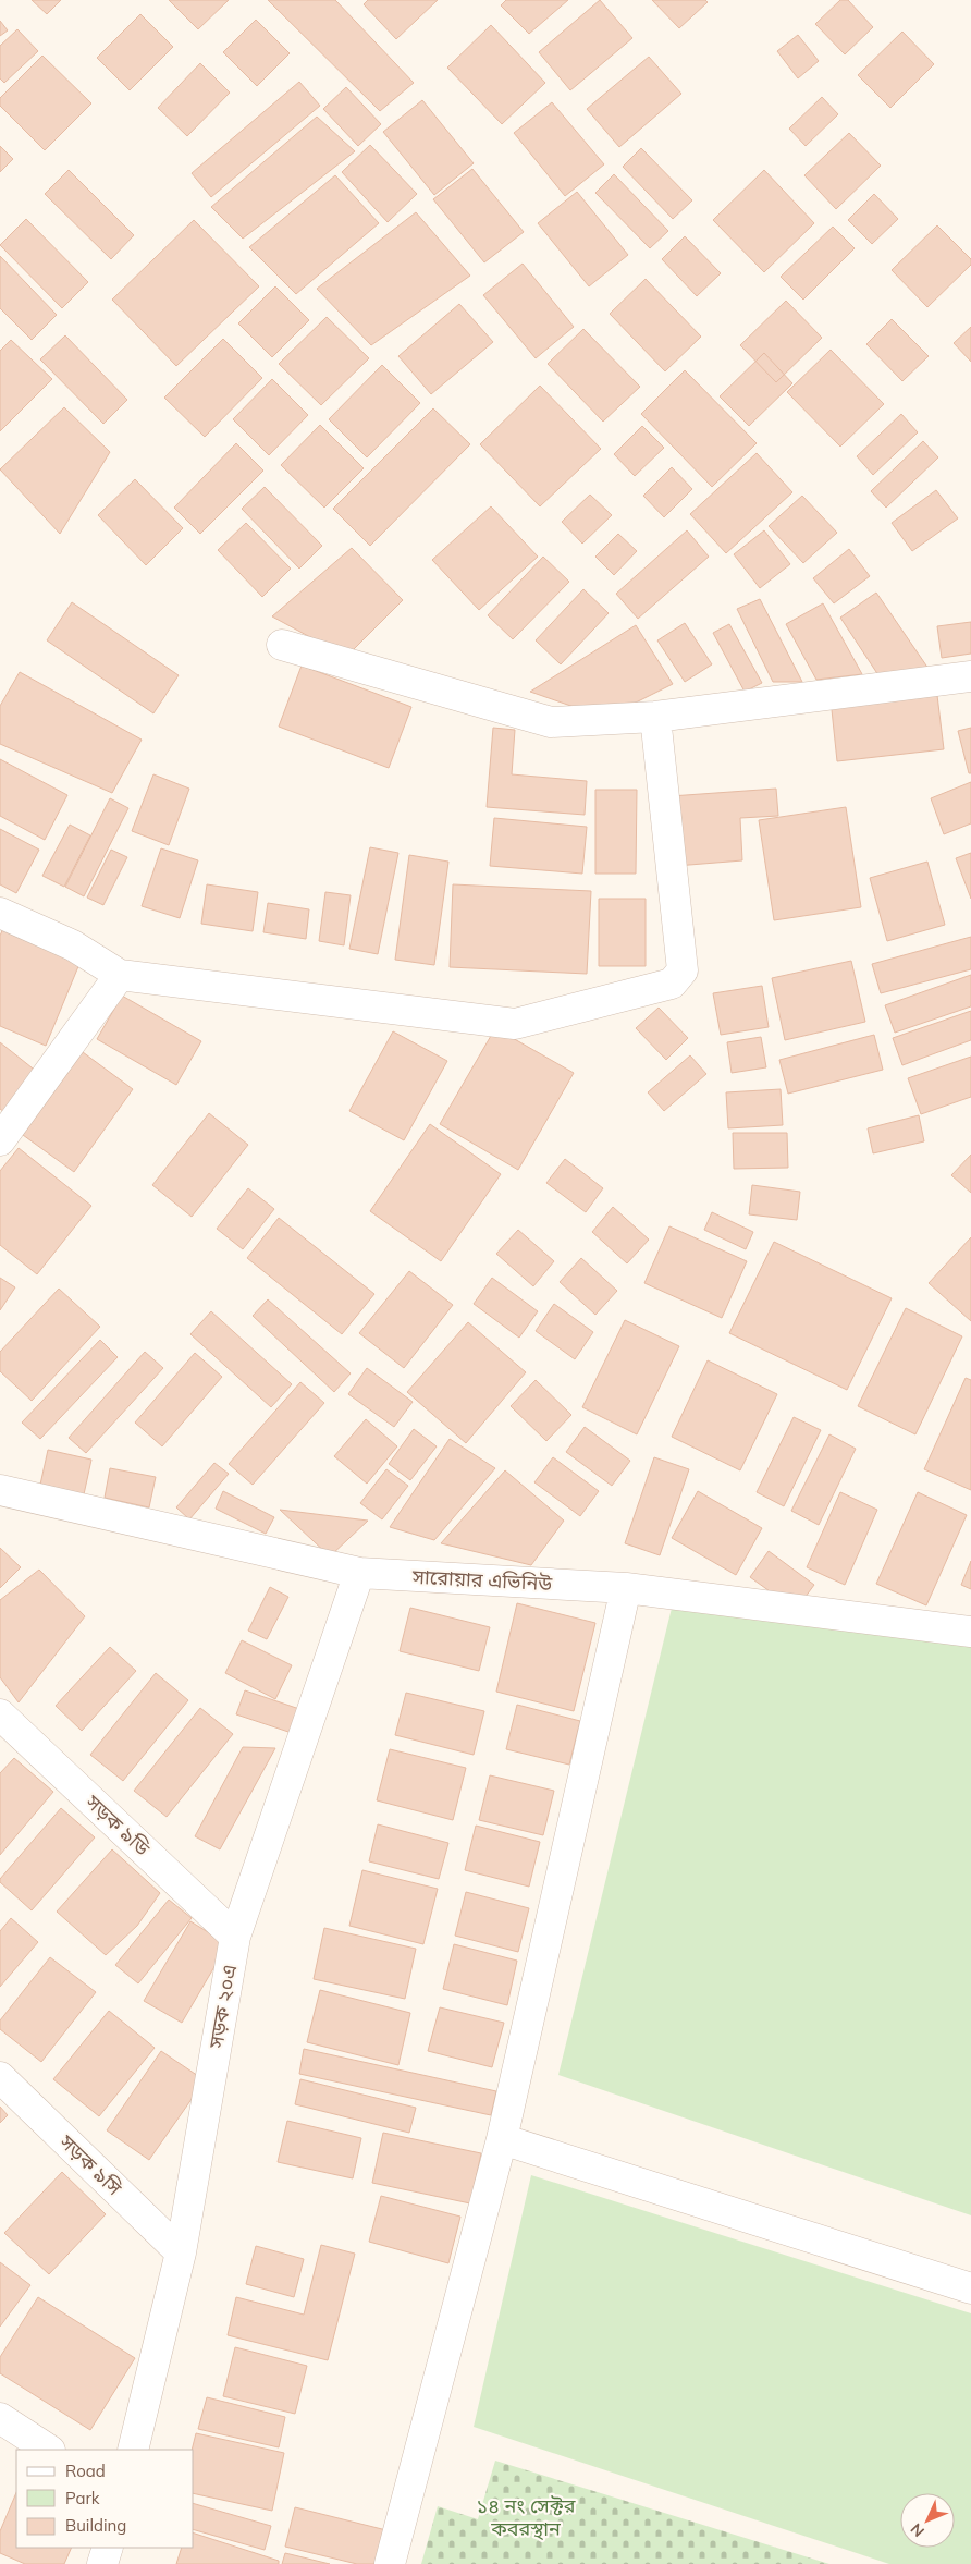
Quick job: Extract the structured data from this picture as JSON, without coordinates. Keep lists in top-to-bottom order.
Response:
{
  "streets": {
    "street": [
      "সারোয়ার এভিনিউ",
      "সড়ক ৯ডি",
      "সড়ক ২০এ",
      "সড়ক ৯সি"
    ]
  },
  "crossings": [
    ["সারোয়ার এভিনিউ", "সড়ক ২০এ"],
    ["সড়ক ৯ডি", "সড়ক ২০এ"],
    ["সড়ক ২০এ", "সড়ক ৯সি"]
  ],
  "parks": ["১৪ নং সেক্টর কবরস্থান"],
  "legend": ["Road", "Park", "Building"],
  "north": "bottom left"
}
